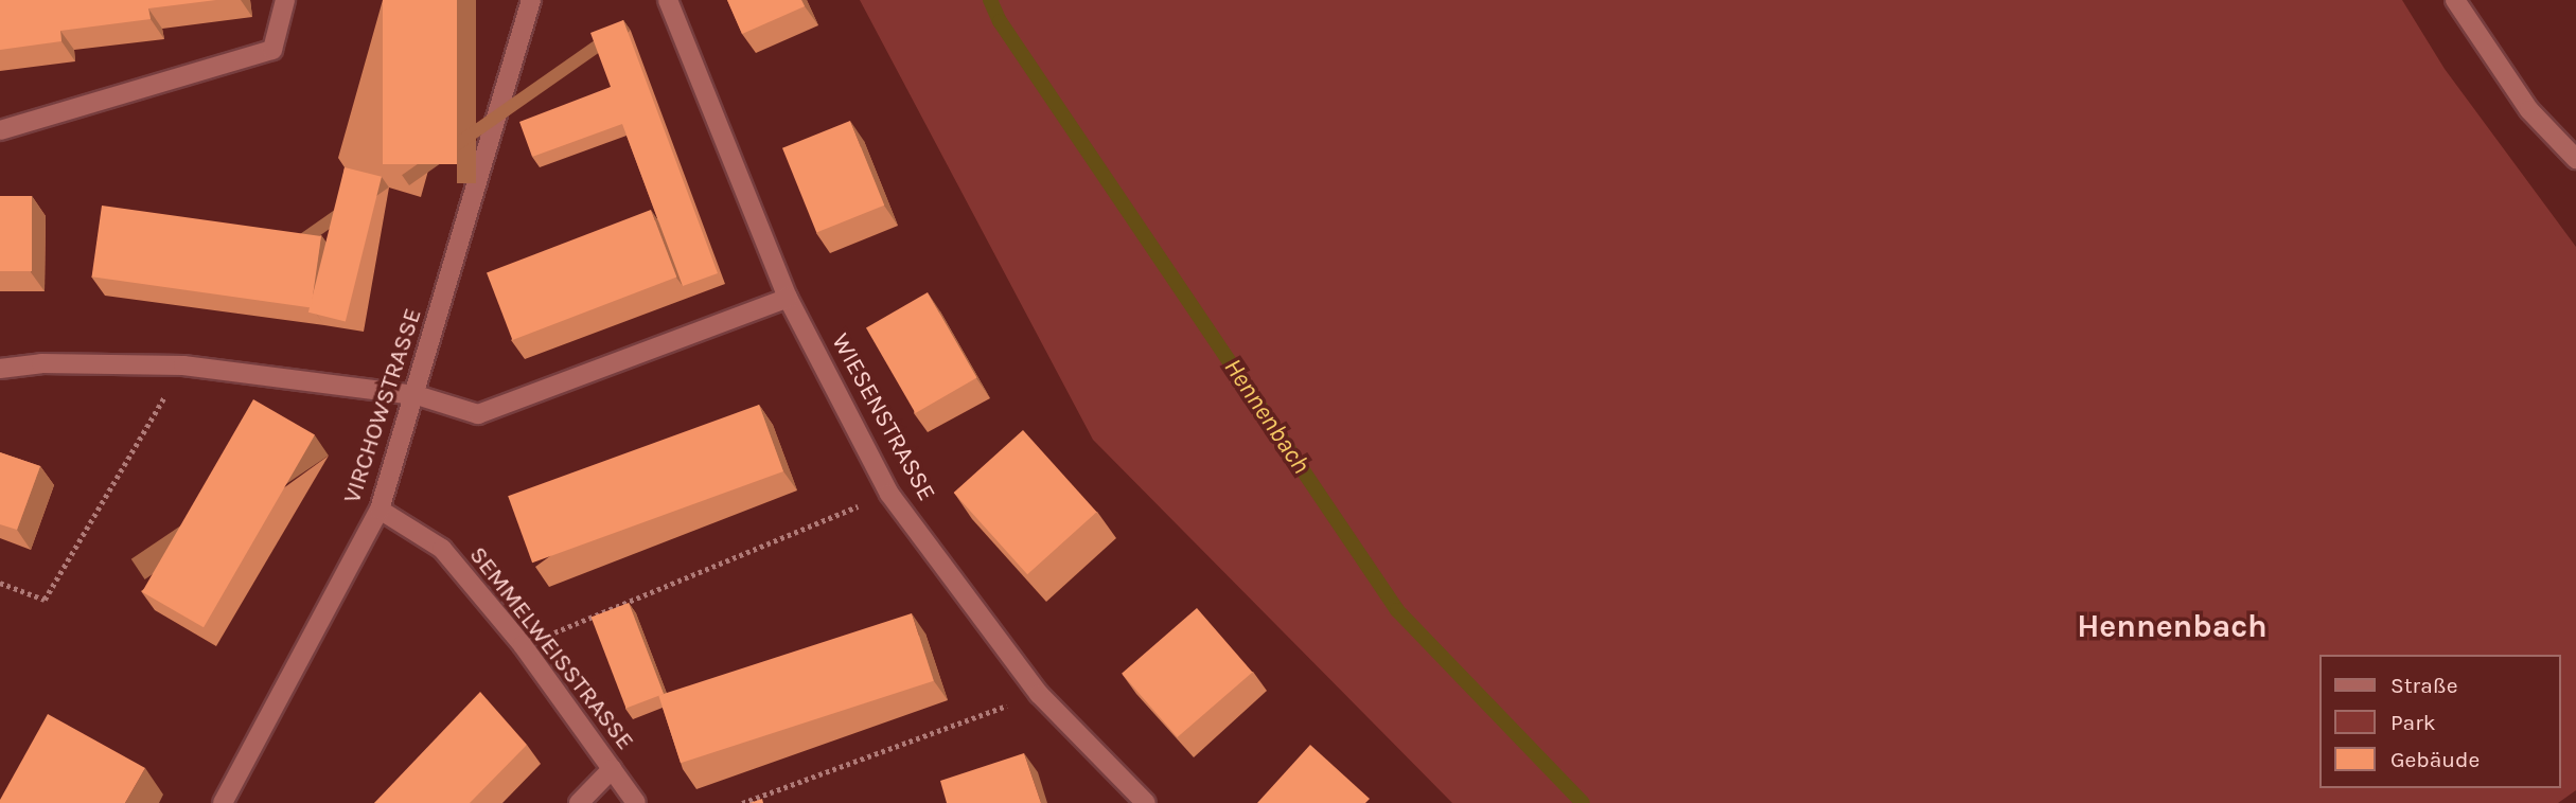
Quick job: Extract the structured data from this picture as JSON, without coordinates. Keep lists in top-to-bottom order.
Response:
{
  "streets": {
    "street": ["VIRCHOWSTRASSE", "WIESENSTRASSE", "SEMMELWEISSTRASSE"]
  },
  "crossings": [
    ["VIRCHOWSTRASSE", "SEMMELWEISSTRASSE"]
  ],
  "districts": ["Hennenbach"],
  "water": ["Hennenbach"],
  "legend": ["Straße", "Park", "Gebäude"]
}
